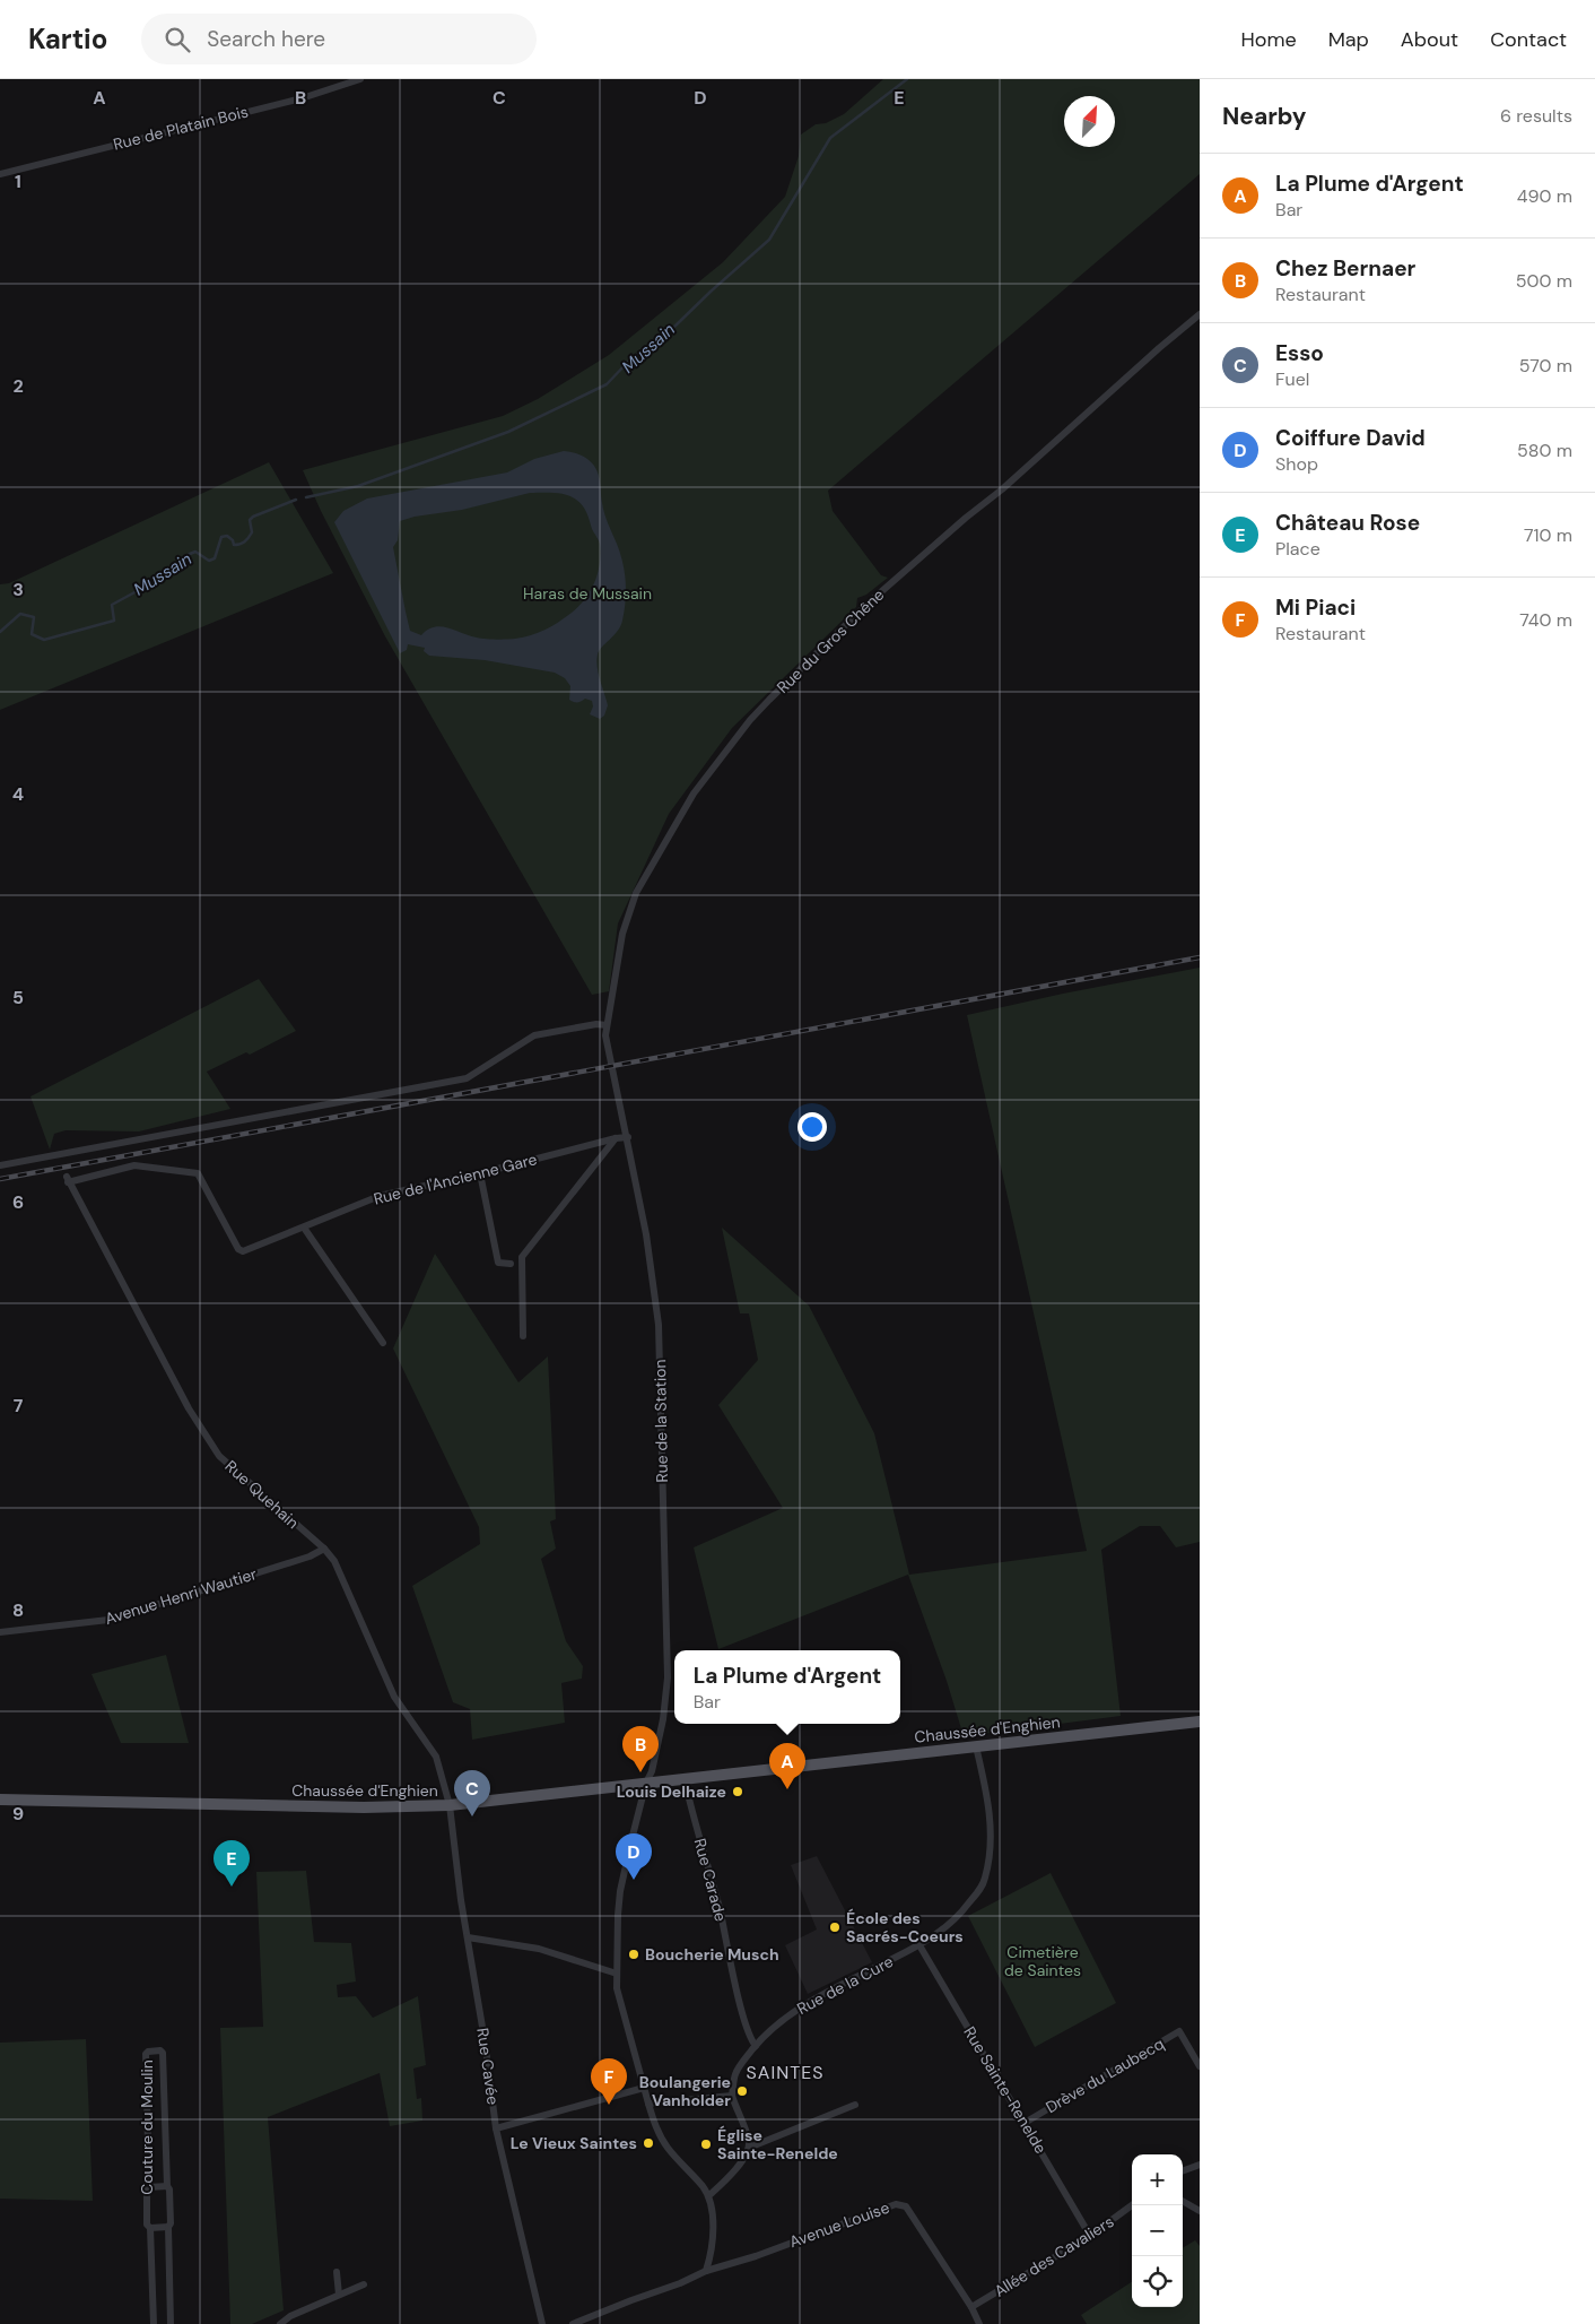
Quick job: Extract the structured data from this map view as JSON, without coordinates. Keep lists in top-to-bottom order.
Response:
{
  "streets": {
    "main road": ["Chaussée d'Enghien"],
    "street": [
      "Rue de Platain Bois",
      "Rue du Gros Chêne",
      "Rue de l'Ancienne Gare",
      "Rue de la Station",
      "Rue Quehain",
      "Avenue Henri Wautier",
      "Rue Carade",
      "Rue de la Cure",
      "Rue Cavée",
      "Drève du Laubecq",
      "Rue Sainte-Renelde",
      "Couture du Moulin",
      "Avenue Louise",
      "Allée des Cavaliers"
    ]
  },
  "crossings": [
    ["Rue du Gros Chêne", "Rue de la Station"],
    ["Rue de l'Ancienne Gare", "Rue de la Station"],
    ["Rue de l'Ancienne Gare", "Rue Quehain"],
    ["Rue de la Station", "Chaussée d'Enghien"],
    ["Rue Quehain", "Avenue Henri Wautier"],
    ["Rue Quehain", "Chaussée d'Enghien"],
    ["Rue Quehain", "Rue Cavée"],
    ["Chaussée d'Enghien", "Rue Carade"],
    ["Chaussée d'Enghien", "Rue de la Cure"],
    ["Chaussée d'Enghien", "Rue Cavée"],
    ["Rue Carade", "Rue de la Cure"],
    ["Rue de la Cure", "Rue Sainte-Renelde"],
    ["Drève du Laubecq", "Rue Sainte-Renelde"],
    ["Rue Sainte-Renelde", "Allée des Cavaliers"],
    ["Avenue Louise", "Allée des Cavaliers"]
  ],
  "districts": ["SAINTES"],
  "water": ["Mussain"],
  "parks": ["Haras de Mussain", "Cimetière de Saintes"],
  "places": [
    "Louis Delhaize",
    "École des Sacrés-Coeurs",
    "Boucherie Musch",
    "Boulangerie Vanholder",
    "Le Vieux Saintes",
    "Église Sainte-Renelde"
  ],
  "north": "top right",
  "page": {
    "header": "Kartio",
    "search": "Search here",
    "nav": [
      "Home",
      "Map",
      "About",
      "Contact"
    ],
    "heading": ["Nearby", "6 results"],
    "list": [
      {
        "mark": "A",
        "name": "La Plume d'Argent",
        "note": "Bar",
        "value": "490 m"
      },
      {
        "mark": "B",
        "name": "Chez Bernaer",
        "note": "Restaurant",
        "value": "500 m"
      },
      {
        "mark": "C",
        "name": "Esso",
        "note": "Fuel",
        "value": "570 m"
      },
      {
        "mark": "D",
        "name": "Coiffure David",
        "note": "Shop",
        "value": "580 m"
      },
      {
        "mark": "E",
        "name": "Château Rose",
        "note": "Place",
        "value": "710 m"
      },
      {
        "mark": "F",
        "name": "Mi Piaci",
        "note": "Restaurant",
        "value": "740 m"
      }
    ],
    "popup": ["La Plume d'Argent", "Bar"],
    "pins": [
      "B",
      "A",
      "C",
      "D",
      "E",
      "F"
    ],
    "map_buttons": ["+", "−"]
  },
  "grid": {
    "columns": [
      "A",
      "B",
      "C",
      "D",
      "E"
    ],
    "rows": [
      "1",
      "2",
      "3",
      "4",
      "5",
      "6",
      "7",
      "8",
      "9"
    ]
  }
}
